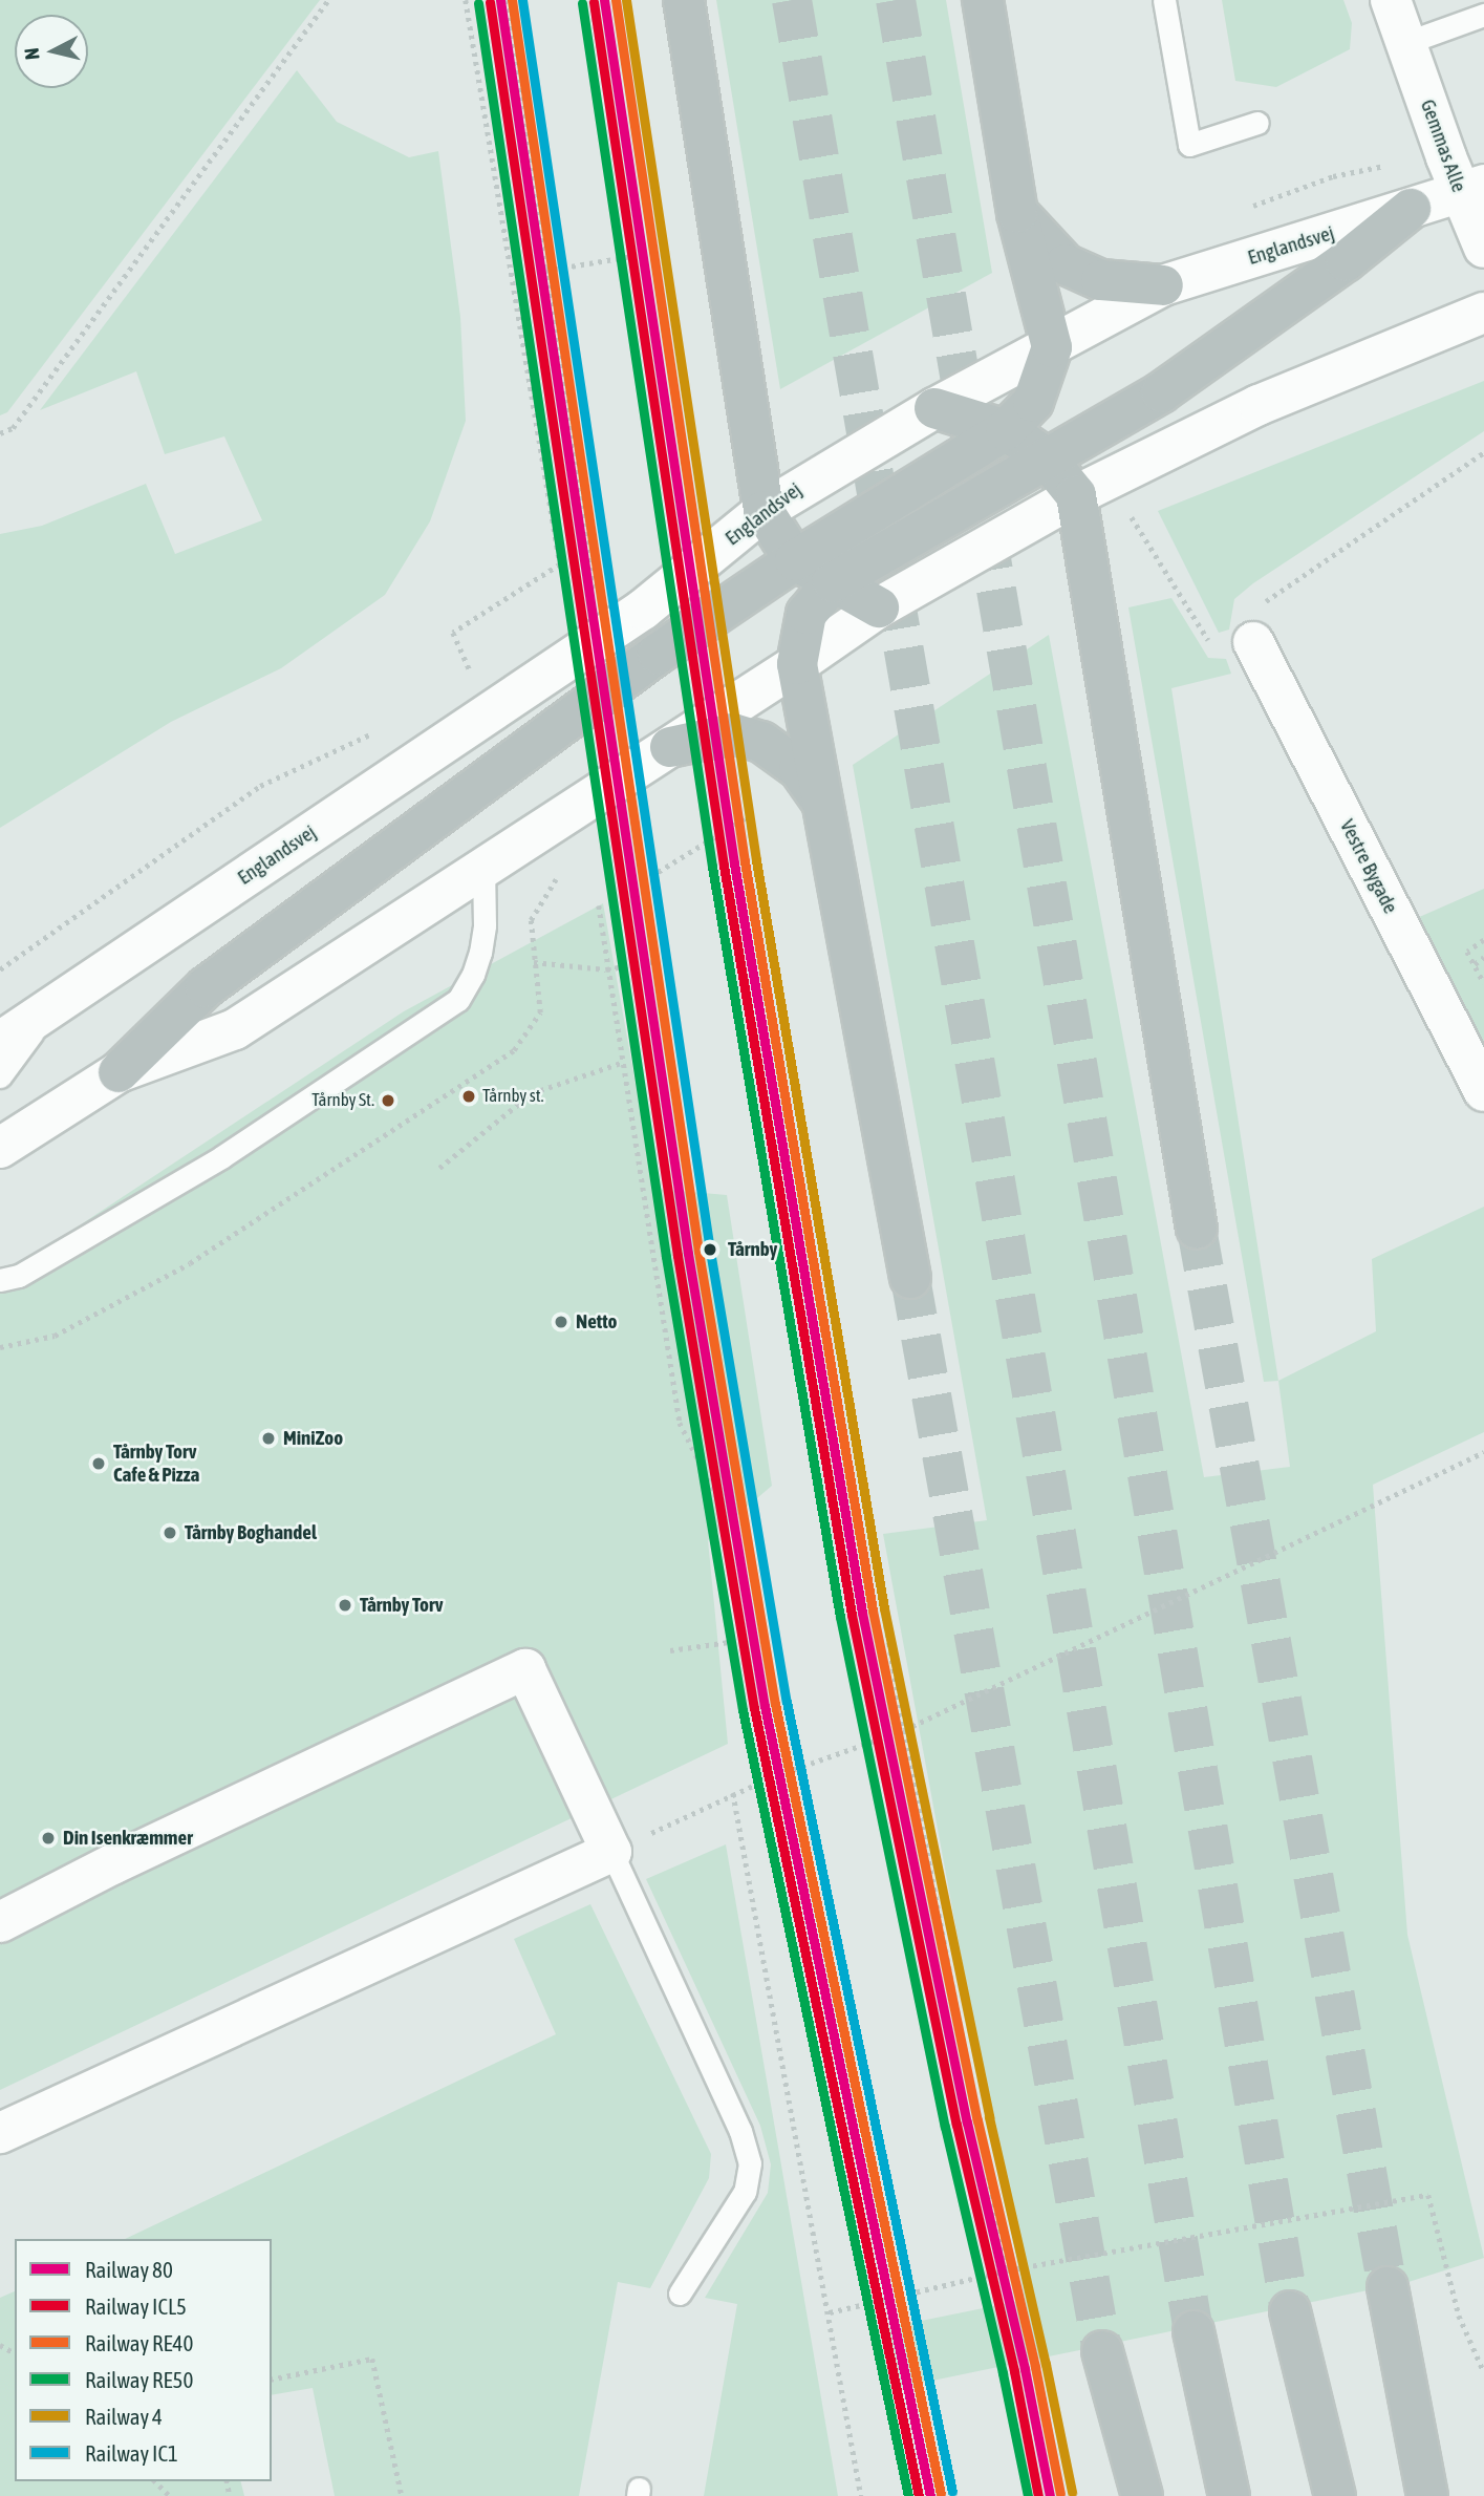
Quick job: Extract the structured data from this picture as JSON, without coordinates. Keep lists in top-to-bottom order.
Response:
{
  "streets": {
    "street": ["Gemmas Alle", "Englandsvej", "Vestre Bygade"]
  },
  "crossings": [
    ["Gemmas Alle", "Englandsvej"]
  ],
  "places": [
    "Tårnby st.",
    "Tårnby St.",
    "Tårnby",
    "Netto",
    "MiniZoo",
    "Tårnby Torv Cafe & Pizza",
    "Tårnby Boghandel",
    "Tårnby Torv",
    "Din Isenkræmmer"
  ],
  "lines": [
    "rail line 80",
    "rail line RE40",
    "rail line 4",
    "rail line IC1",
    "rail line ICL5",
    "rail line RE50"
  ],
  "legend": [
    "Railway 80",
    "Railway ICL5",
    "Railway RE40",
    "Railway RE50",
    "Railway 4",
    "Railway IC1"
  ],
  "north": "left"
}
